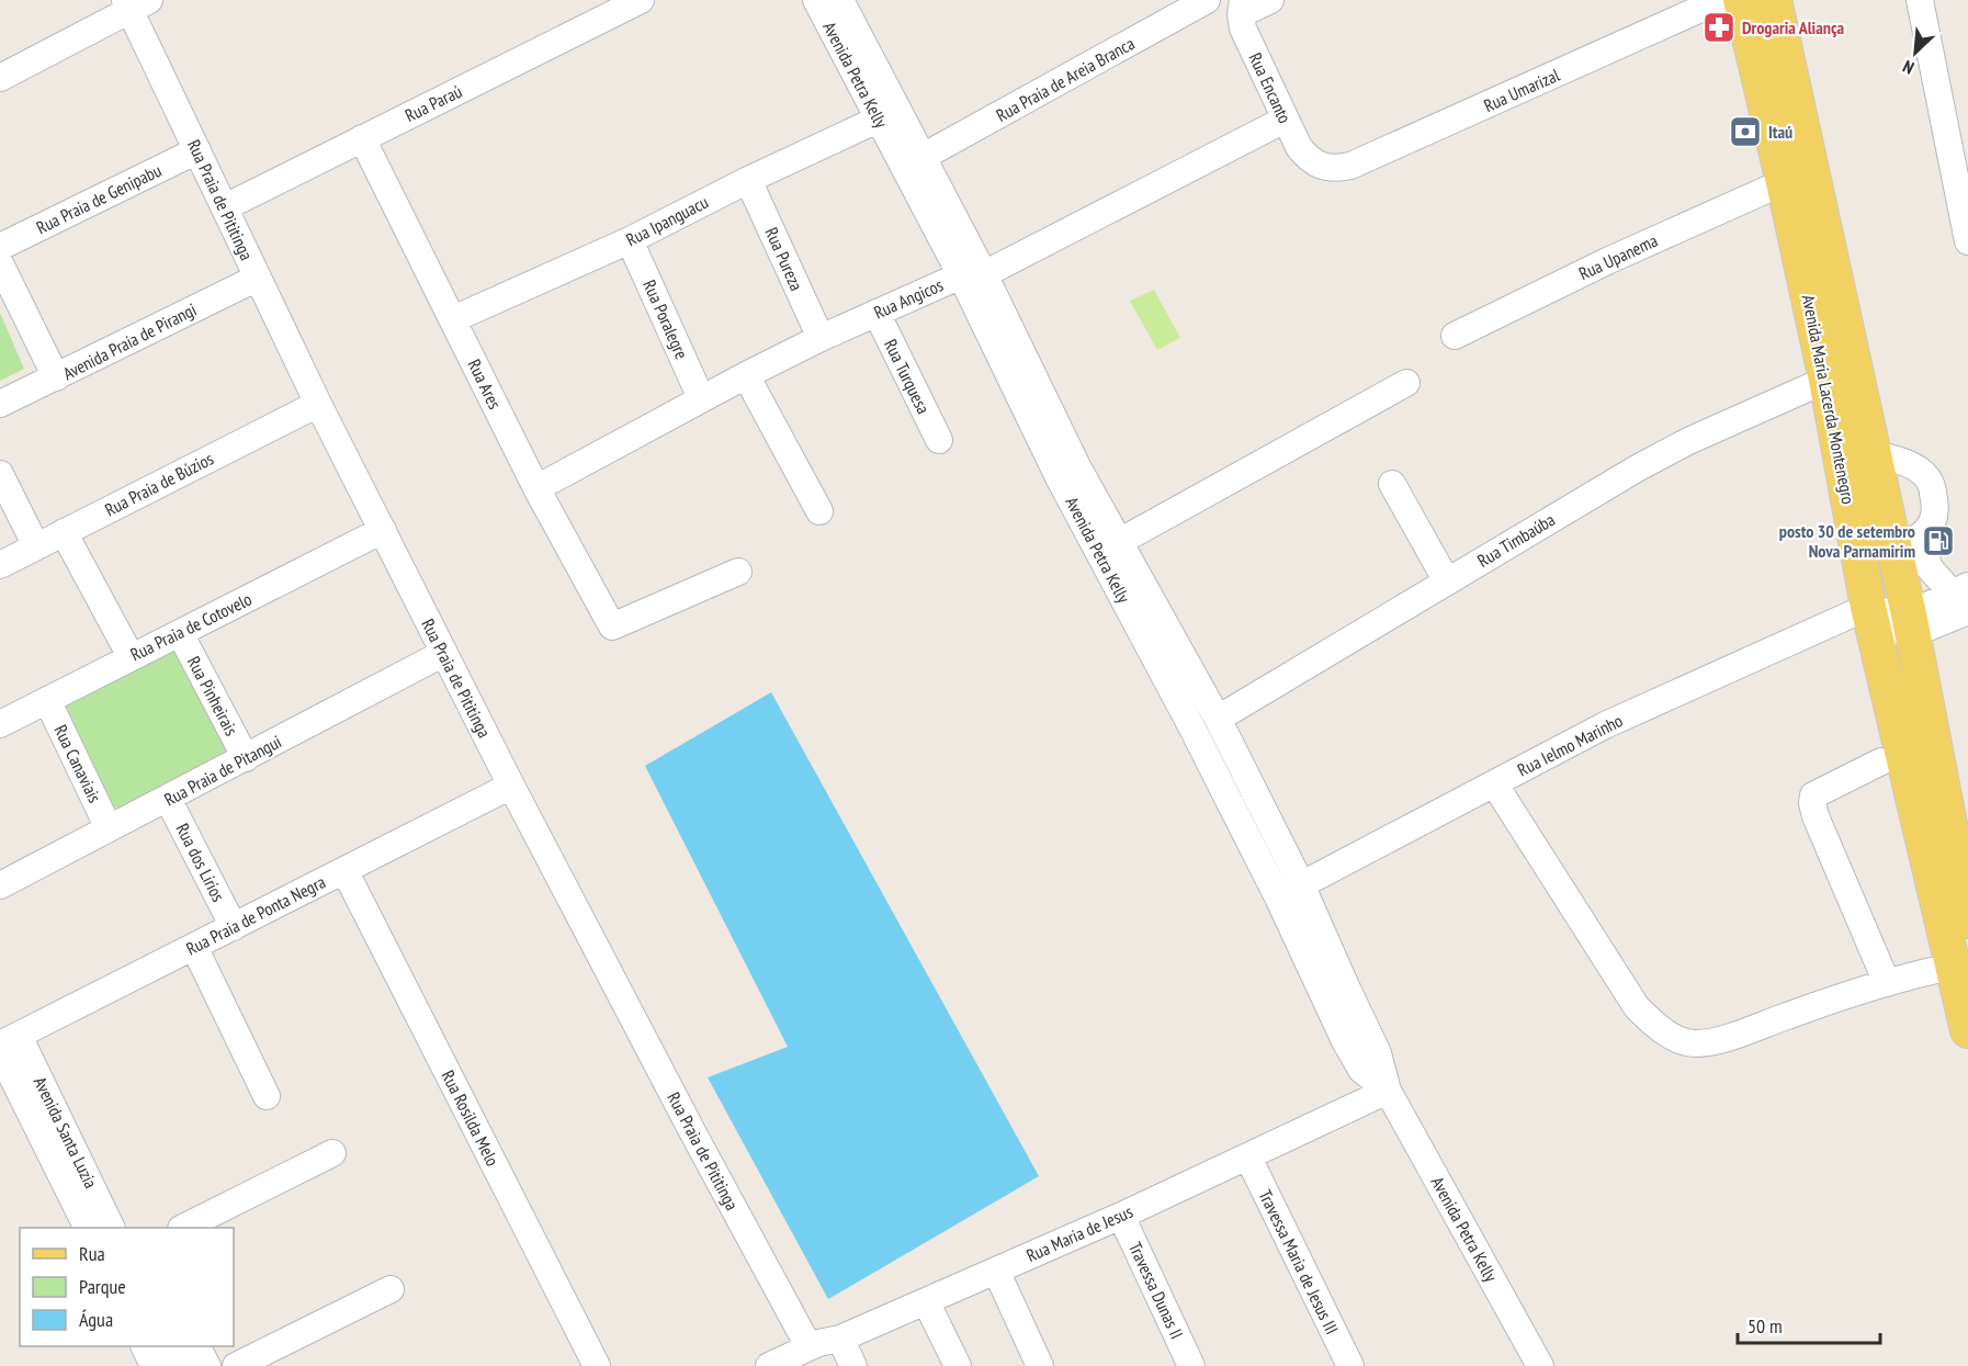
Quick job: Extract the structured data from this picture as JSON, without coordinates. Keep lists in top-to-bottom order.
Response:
{
  "streets": {
    "main road": ["Avenida Maria Lacerda Montenegro"],
    "street": [
      "Avenida Petra Kelly",
      "Rua Praia de Areia Branca",
      "Rua Encanto",
      "Rua Umarizal",
      "Rua Paraú",
      "Rua Praia de Genipabu",
      "Rua Praia de Pititinga",
      "Rua Ipanguacu",
      "Rua Upanema",
      "Rua Pureza",
      "Rua Angicos",
      "Rua Poralegre",
      "Avenida Praia de Pirangi",
      "Rua Turquesa",
      "Rua Ares",
      "Rua Praia de Búzios",
      "Rua Timbaúba",
      "Rua Praia de Cotovelo",
      "Rua Pinheirais",
      "Rua Ielmo Marinho",
      "Rua Canaviais",
      "Rua Praia de Pitangui",
      "Rua dos Lírios",
      "Rua Praia de Ponta Negra",
      "Rua Rosilda Melo",
      "Avenida Santa Luzia",
      "Rua Maria de Jesus",
      "Travessa Maria de Jesus III",
      "Travessa Dunas II"
    ]
  },
  "crossings": [
    ["Avenida Petra Kelly", "Rua Praia de Areia Branca"],
    ["Avenida Petra Kelly", "Rua Ipanguacu"],
    ["Avenida Petra Kelly", "Rua Angicos"],
    ["Avenida Petra Kelly", "Rua Timbaúba"],
    ["Avenida Petra Kelly", "Rua Ielmo Marinho"],
    ["Avenida Petra Kelly", "Rua Maria de Jesus"],
    ["Rua Encanto", "Rua Umarizal"],
    ["Rua Encanto", "Rua Angicos"],
    ["Rua Paraú", "Rua Praia de Pititinga"],
    ["Rua Paraú", "Rua Ares"],
    ["Rua Praia de Genipabu", "Rua Praia de Pititinga"],
    ["Rua Praia de Pititinga", "Avenida Praia de Pirangi"],
    ["Rua Praia de Pititinga", "Rua Praia de Búzios"],
    ["Rua Praia de Pititinga", "Rua Praia de Cotovelo"],
    ["Rua Praia de Pititinga", "Rua Praia de Pitangui"],
    ["Rua Praia de Pititinga", "Rua Praia de Ponta Negra"],
    ["Rua Praia de Pititinga", "Rua Maria de Jesus"],
    ["Rua Ipanguacu", "Rua Pureza"],
    ["Rua Ipanguacu", "Rua Poralegre"],
    ["Rua Ipanguacu", "Rua Ares"],
    ["Rua Upanema", "Avenida Maria Lacerda Montenegro"],
    ["Rua Pureza", "Rua Angicos"],
    ["Rua Angicos", "Rua Poralegre"],
    ["Rua Angicos", "Rua Turquesa"],
    ["Rua Angicos", "Rua Ares"],
    ["Avenida Maria Lacerda Montenegro", "Rua Timbaúba"],
    ["Avenida Maria Lacerda Montenegro", "Rua Ielmo Marinho"],
    ["Rua Praia de Cotovelo", "Rua Pinheirais"],
    ["Rua Praia de Cotovelo", "Rua Canaviais"],
    ["Rua Pinheirais", "Rua Praia de Pitangui"],
    ["Rua Canaviais", "Rua Praia de Pitangui"],
    ["Rua Praia de Pitangui", "Rua dos Lírios"],
    ["Rua dos Lírios", "Rua Praia de Ponta Negra"],
    ["Rua Praia de Ponta Negra", "Rua Rosilda Melo"],
    ["Rua Praia de Ponta Negra", "Avenida Santa Luzia"],
    ["Rua Maria de Jesus", "Travessa Maria de Jesus III"],
    ["Rua Maria de Jesus", "Travessa Dunas II"]
  ],
  "places": {
    "pharmacy": ["Drogaria Aliança"],
    "bank": ["Itaú"],
    "fuel station": ["posto 30 de setembro Nova Parnamirim"]
  },
  "legend": ["Rua", "Parque", "Água"],
  "scale_bar": "50 m",
  "north": "bottom left"
}
